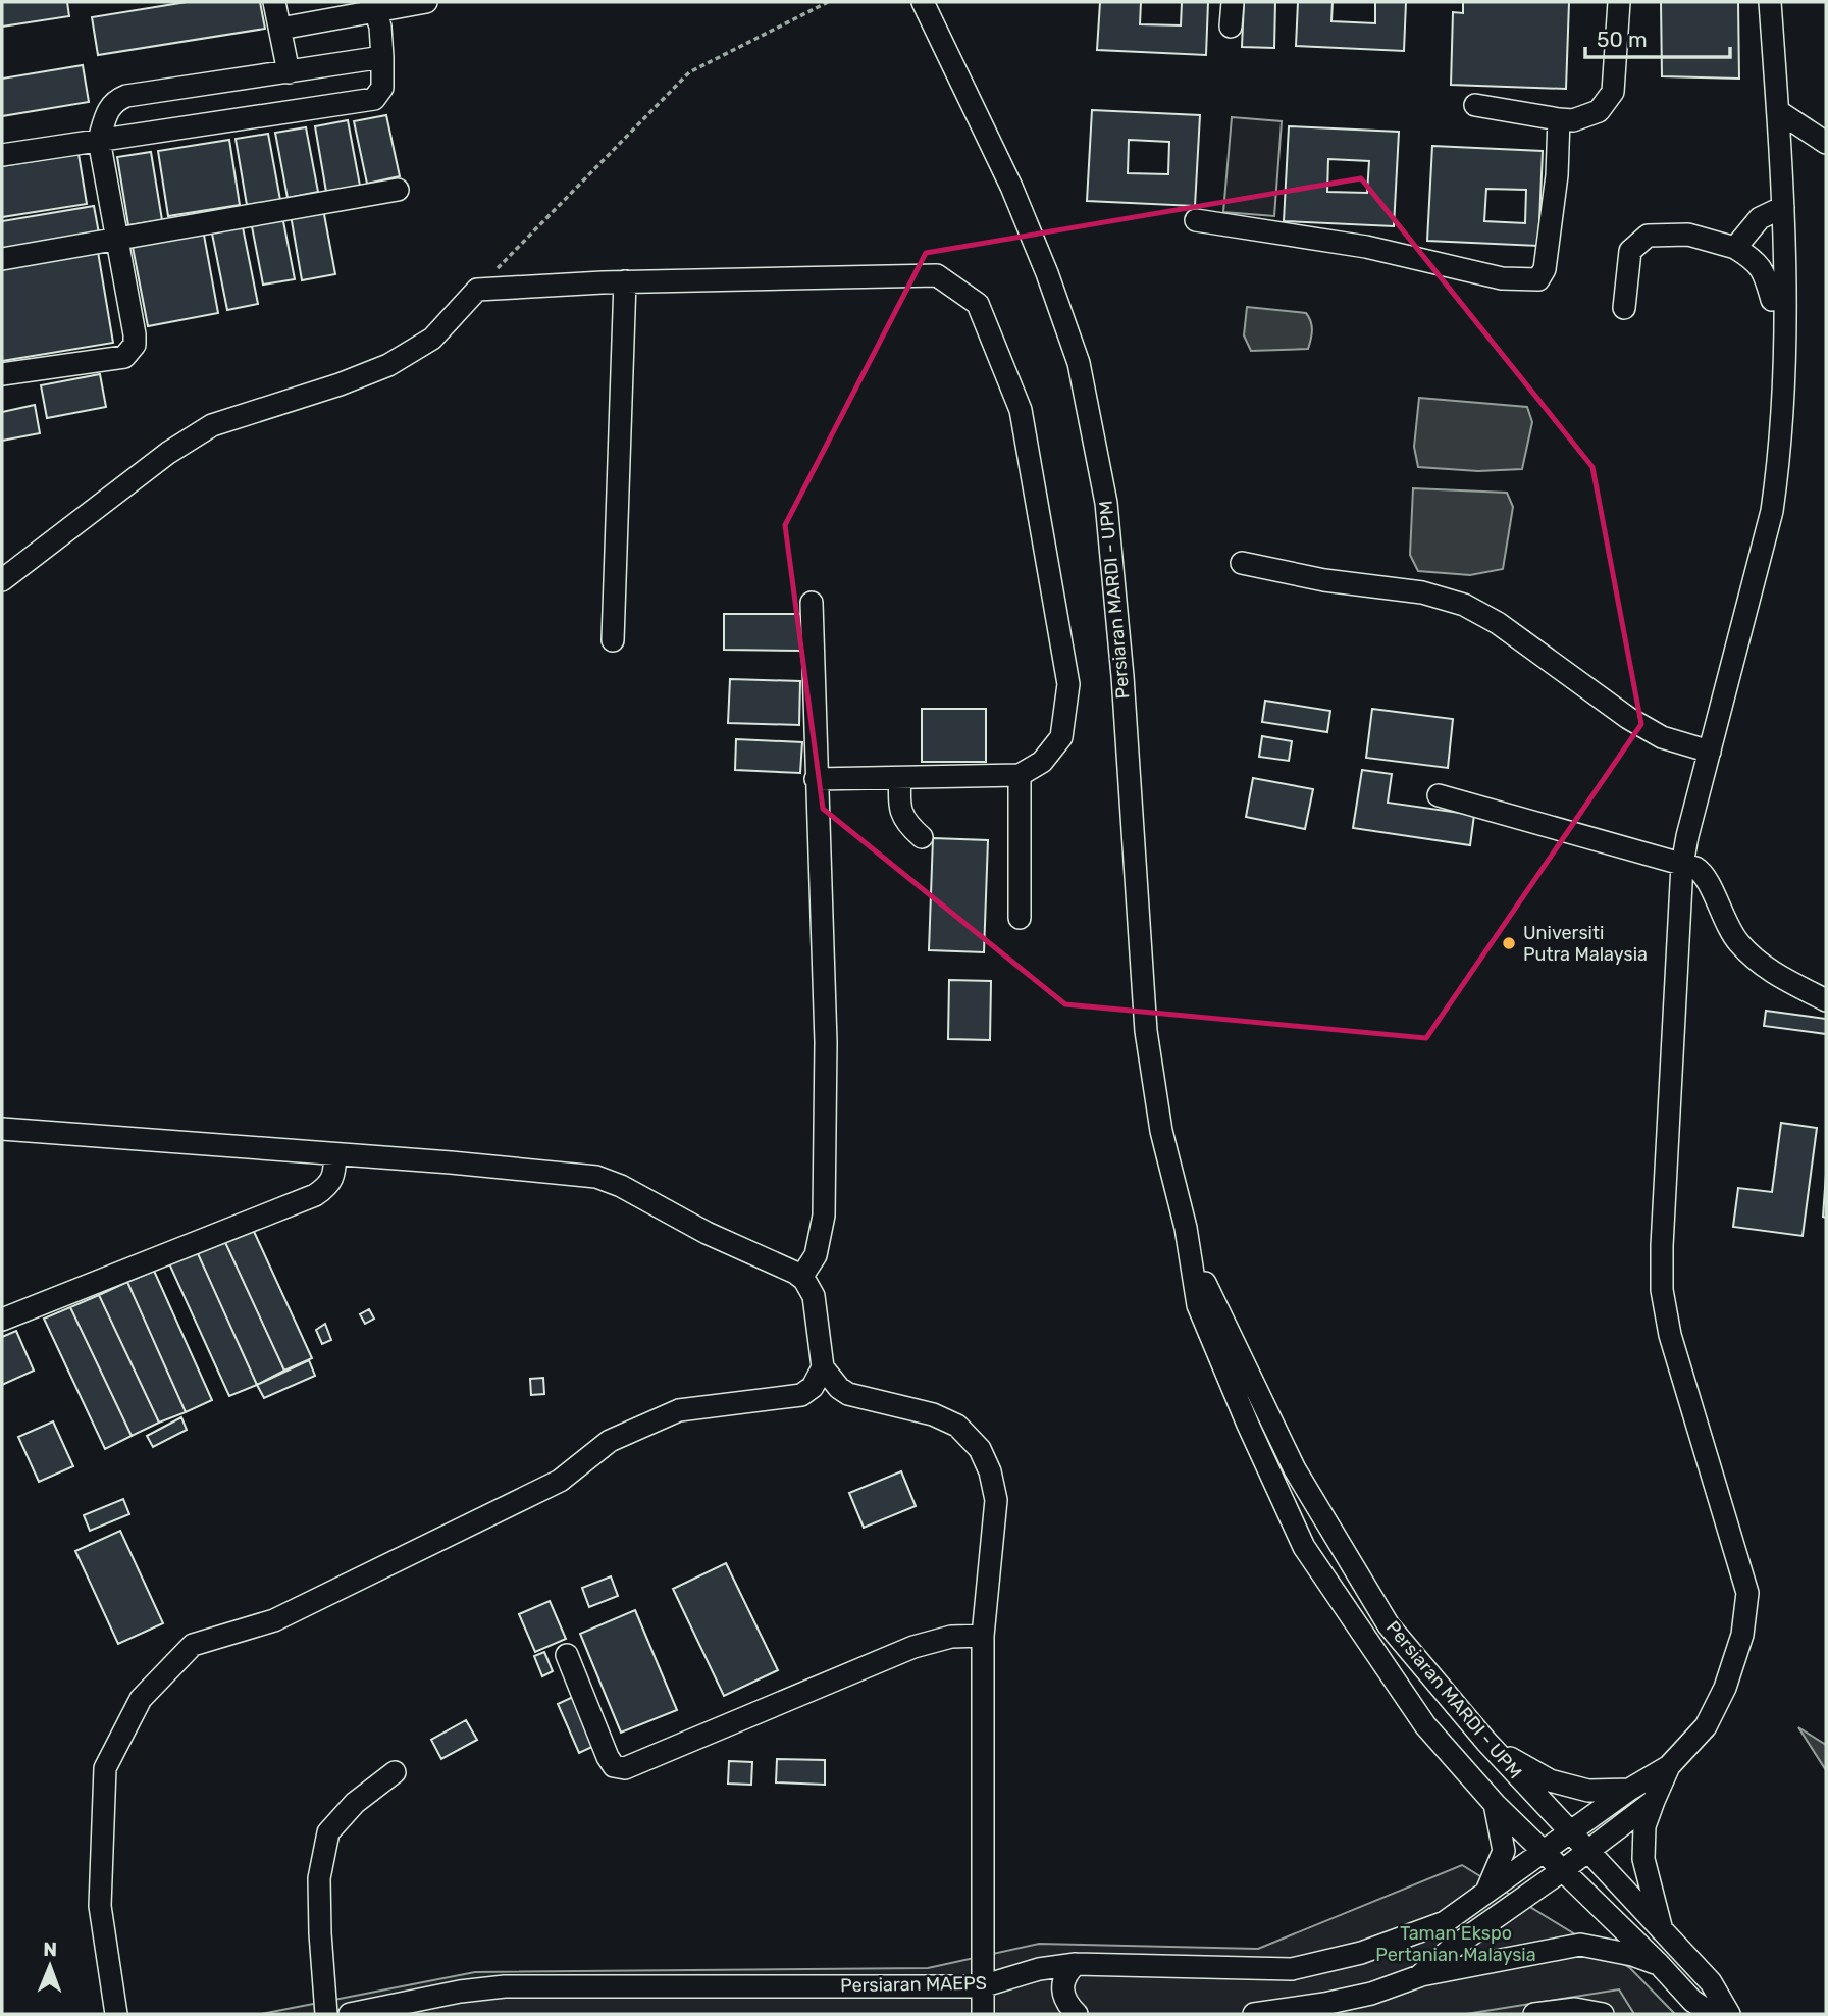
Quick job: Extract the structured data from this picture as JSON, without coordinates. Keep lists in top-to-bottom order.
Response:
{
  "streets": {
    "street": ["Persiaran MARDI - UPM", "Persiaran MAEPS"]
  },
  "crossings": [
    ["Persiaran MARDI - UPM", "Persiaran MAEPS"]
  ],
  "parks": ["Taman Ekspo Pertanian Malaysia"],
  "places": ["Universiti Putra Malaysia"],
  "scale_bar": "50 m",
  "north": "top"
}
